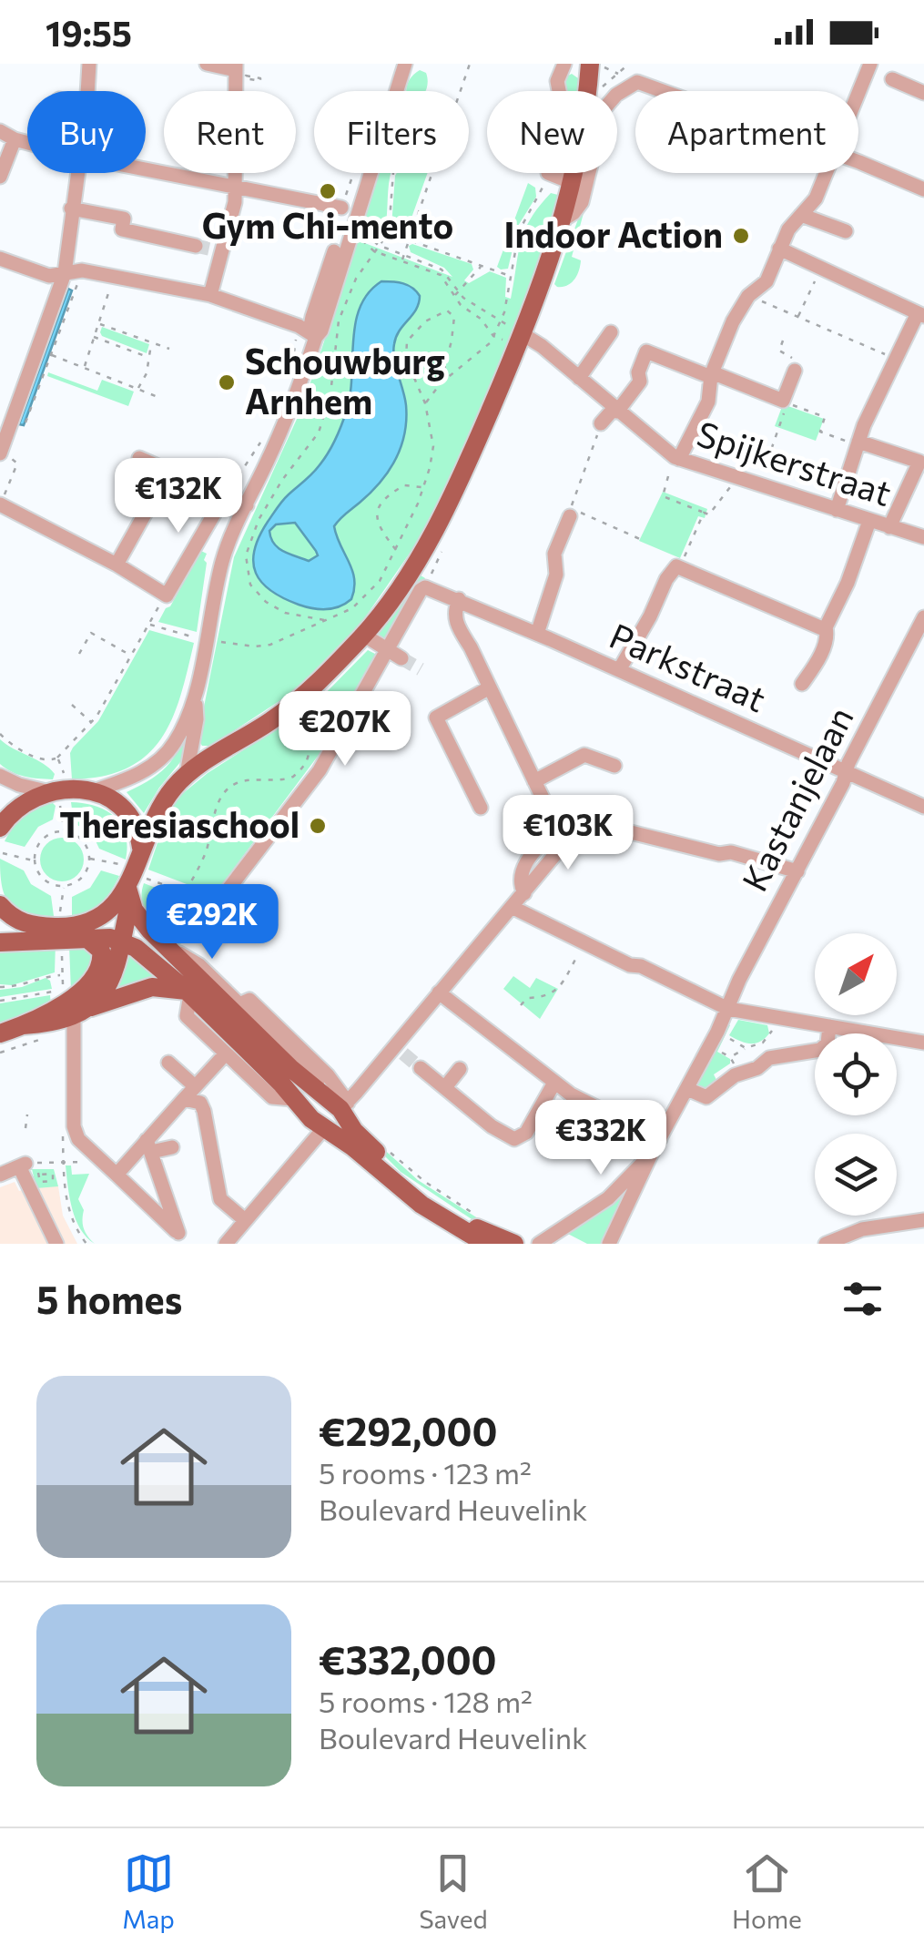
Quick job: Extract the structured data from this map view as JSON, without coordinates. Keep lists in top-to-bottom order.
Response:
{
  "streets": {
    "street": ["Spijkerstraat", "Parkstraat", "Kastanjelaan"]
  },
  "crossings": [
    ["Parkstraat", "Kastanjelaan"]
  ],
  "places": [
    "Gym Chi-mento",
    "Indoor Action",
    "Schouwburg Arnhem",
    "Theresiaschool"
  ],
  "north": "top right",
  "page": {
    "status": "19:55",
    "chip": [
      "Buy",
      "Rent",
      "Filters",
      "New",
      "Apartment"
    ],
    "price": [
      "€132K",
      "€207K",
      "€103K",
      "€292K",
      "€332K"
    ],
    "heading": "5 homes",
    "list": [
      {
        "name": "€292,000",
        "note": "5 rooms · 123 m² · Boulevard Heuvelink"
      },
      {
        "name": "€332,000",
        "note": "5 rooms · 128 m² · Boulevard Heuvelink"
      }
    ],
    "tabs": ["Map", "Saved", "Home"]
  }
}
